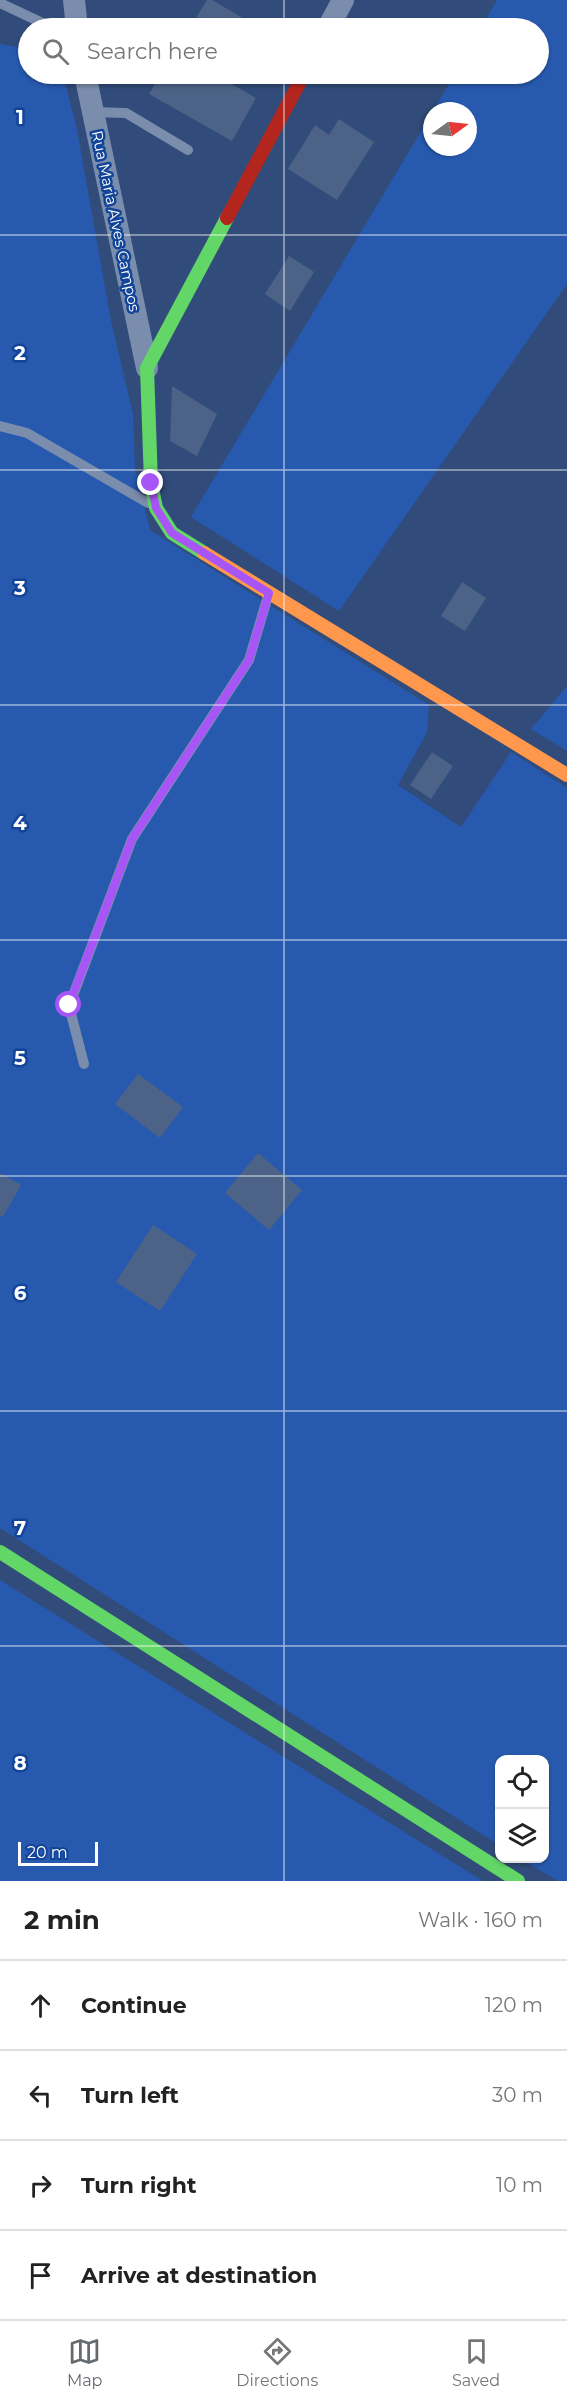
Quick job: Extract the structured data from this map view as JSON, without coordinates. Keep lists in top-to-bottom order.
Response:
{
  "streets": {
    "street": ["Rua Maria Alves Campos"]
  },
  "scale_bar": "20 m",
  "north": "right",
  "page": {
    "search": "Search here",
    "scale": "20 m",
    "heading": ["2 min", "Walk · 160 m"],
    "list": [
      ["Continue", "120 m"],
      ["Turn left", "30 m"],
      ["Turn right", "10 m"],
      "Arrive at destination"
    ],
    "nav": ["Map", "Directions", "Saved"]
  },
  "grid": {
    "rows": [
      "1",
      "2",
      "3",
      "4",
      "5",
      "6",
      "7",
      "8"
    ]
  }
}
